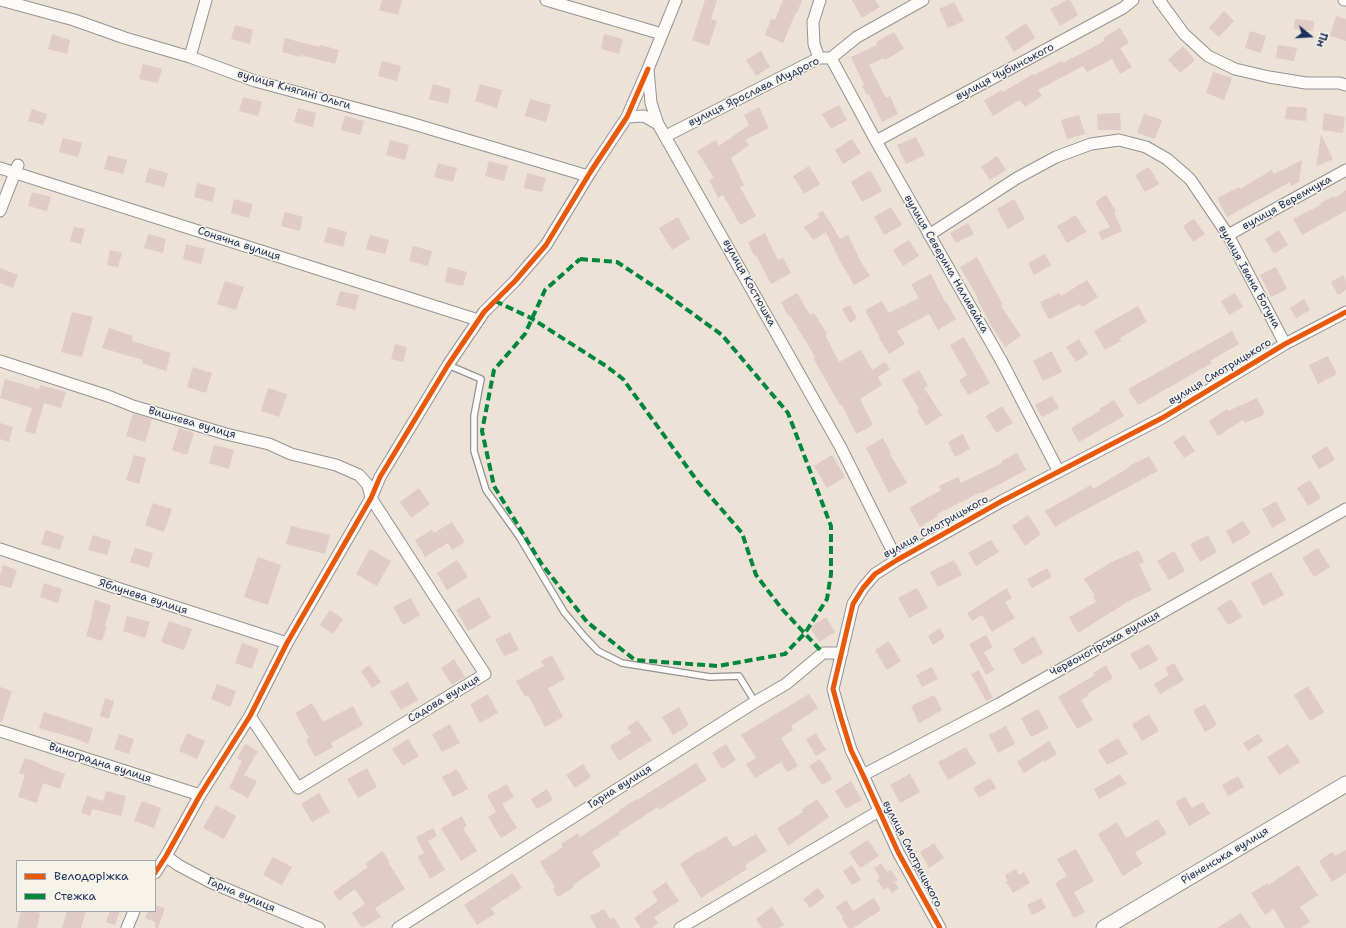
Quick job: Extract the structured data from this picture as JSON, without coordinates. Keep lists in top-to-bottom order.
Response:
{
  "streets": {
    "main road": ["Рівненська вулиця"],
    "street": [
      "вулиця Чубинського",
      "вулиця Княгині Ольги",
      "вулиця Ярослава Мудрого",
      "вулиця Веремчука",
      "Сонячна вулиця",
      "вулиця Северина Наливайка",
      "вулиця Івана Богуна",
      "вулиця Костюшка",
      "вулиця Смотрицького",
      "Вишнева вулиця",
      "Яблунева вулиця",
      "Червоногірська вулиця",
      "Садова вулиця",
      "Виноградна вулиця",
      "Гарна вулиця"
    ]
  },
  "crossings": [
    ["вулиця Чубинського", "вулиця Северина Наливайка"],
    ["вулиця Ярослава Мудрого", "вулиця Северина Наливайка"],
    ["вулиця Ярослава Мудрого", "вулиця Костюшка"],
    ["вулиця Веремчука", "вулиця Івана Богуна"],
    ["вулиця Северина Наливайка", "вулиця Івана Богуна"],
    ["вулиця Северина Наливайка", "вулиця Смотрицького"],
    ["вулиця Івана Богуна", "вулиця Смотрицького"],
    ["вулиця Костюшка", "вулиця Смотрицького"],
    ["вулиця Смотрицького", "Червоногірська вулиця"],
    ["вулиця Смотрицького", "Гарна вулиця"],
    ["Вишнева вулиця", "Садова вулиця"]
  ],
  "legend": ["Велодоріжка", "Стежка"],
  "north": "right"
}
